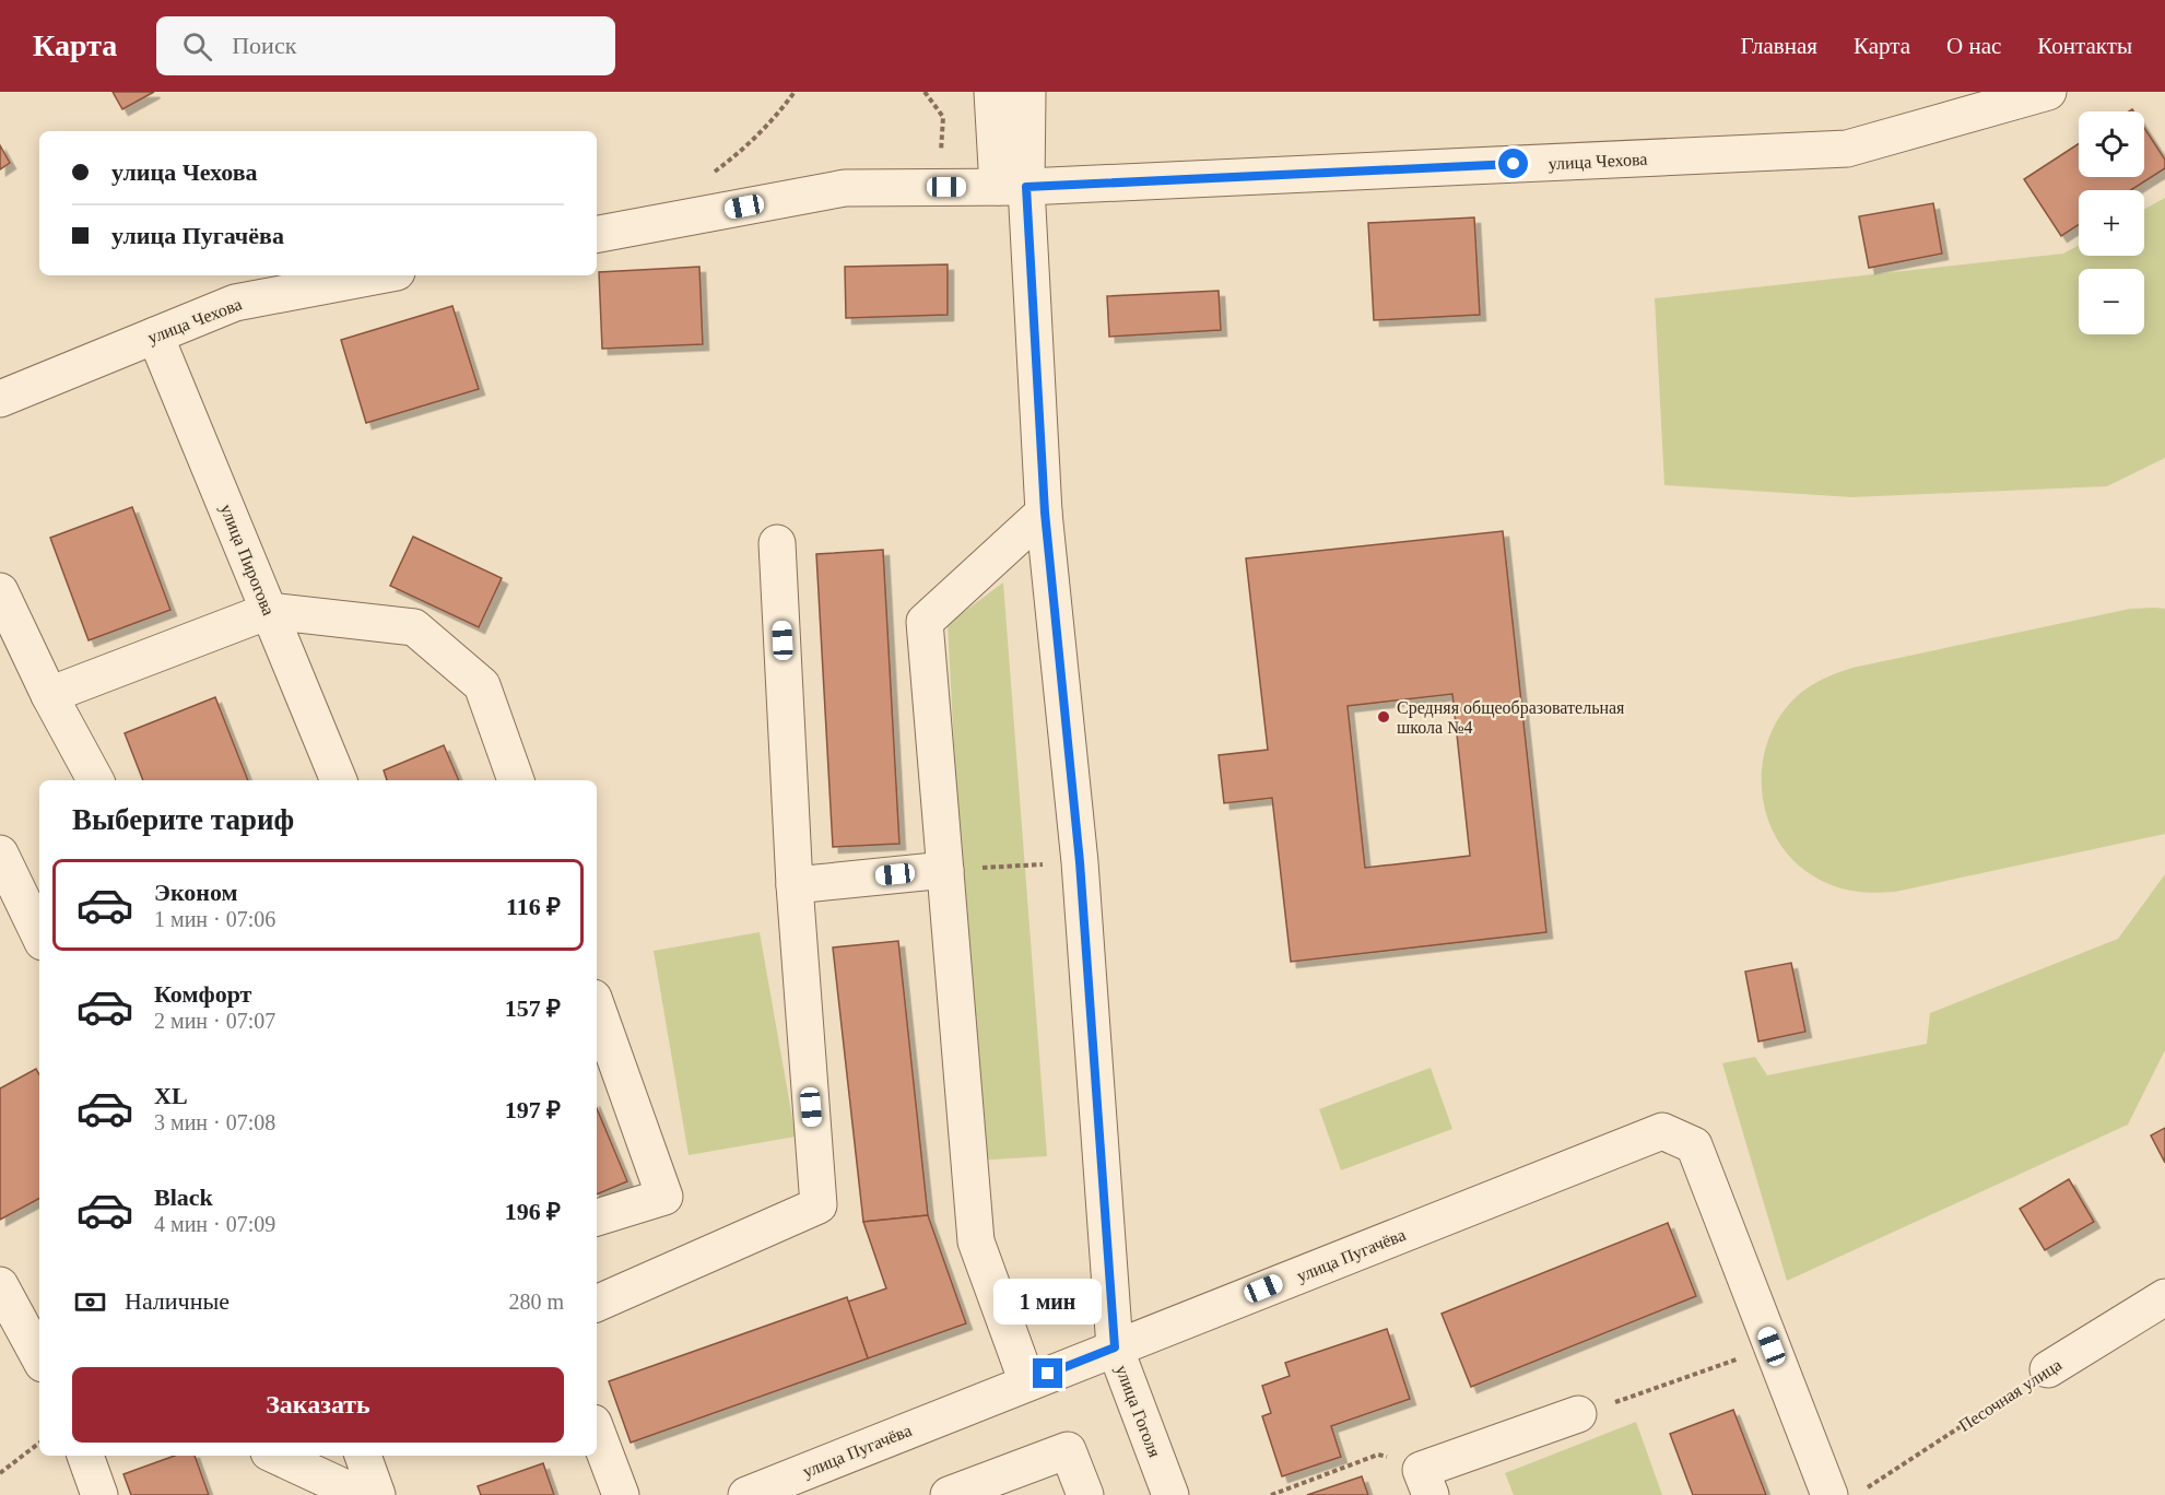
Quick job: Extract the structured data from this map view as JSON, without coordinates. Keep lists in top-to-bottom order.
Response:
{
  "streets": {
    "street": [
      "улица Чехова",
      "улица Пирогова",
      "улица Пугачёва",
      "Песочная улица",
      "улица Гоголя"
    ]
  },
  "crossings": [
    ["улица Чехова", "улица Пирогова"],
    ["улица Чехова", "улица Гоголя"],
    ["улица Пугачёва", "улица Гоголя"]
  ],
  "places": ["Средняя общеобразовательная школа №4"],
  "page": {
    "header": "Карта",
    "search": "Поиск",
    "nav": [
      "Главная",
      "Карта",
      "О нас",
      "Контакты"
    ],
    "map_buttons": ["+", "−"],
    "banner": ["улица Чехова", "улица Пугачёва"],
    "heading": "Выберите тариф",
    "list": [
      {
        "name": "Эконом",
        "note": "1 мин · 07:06",
        "value": "116 ₽"
      },
      {
        "name": "Комфорт",
        "note": "2 мин · 07:07",
        "value": "157 ₽"
      },
      {
        "name": "XL",
        "note": "3 мин · 07:08",
        "value": "197 ₽"
      },
      {
        "name": "Black",
        "note": "4 мин · 07:09",
        "value": "196 ₽"
      }
    ],
    "pay": ["Наличные", "280 m"],
    "bubble": "1 мин",
    "buttons": "Заказать"
  }
}
